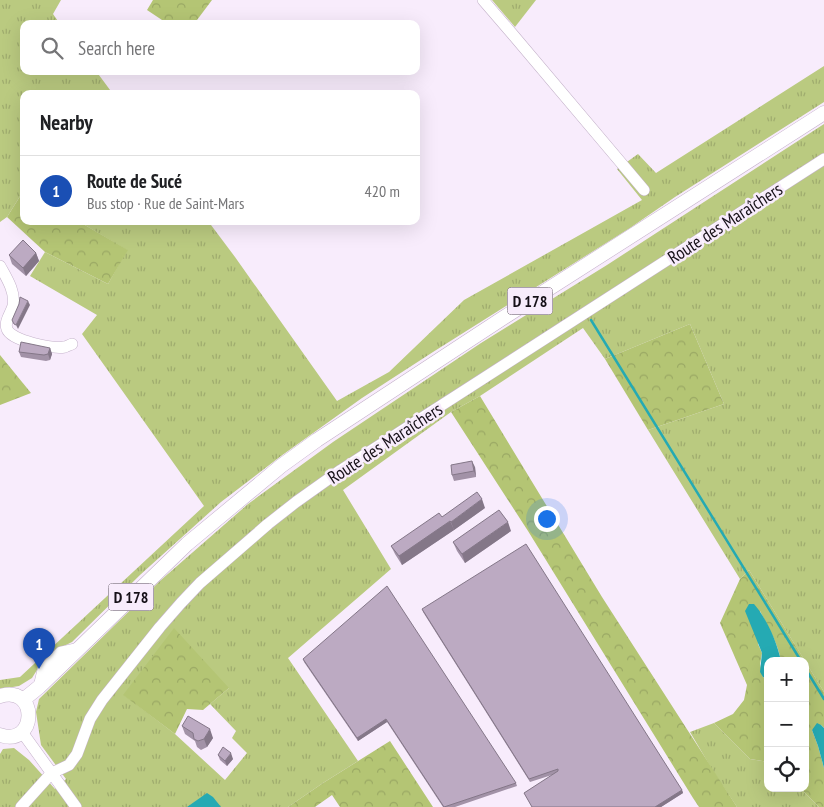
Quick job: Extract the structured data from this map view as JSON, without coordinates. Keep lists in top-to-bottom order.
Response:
{
  "streets": {
    "main road": ["D 178"],
    "street": ["Route des Maraîchers"]
  },
  "page": {
    "search": "Search here",
    "heading": "Nearby",
    "list": [
      {
        "mark": "1",
        "name": "Route de Sucé",
        "note": "Bus stop · Rue de Saint-Mars",
        "value": "420 m"
      }
    ],
    "pins": "1",
    "map_buttons": ["+", "−"]
  }
}
